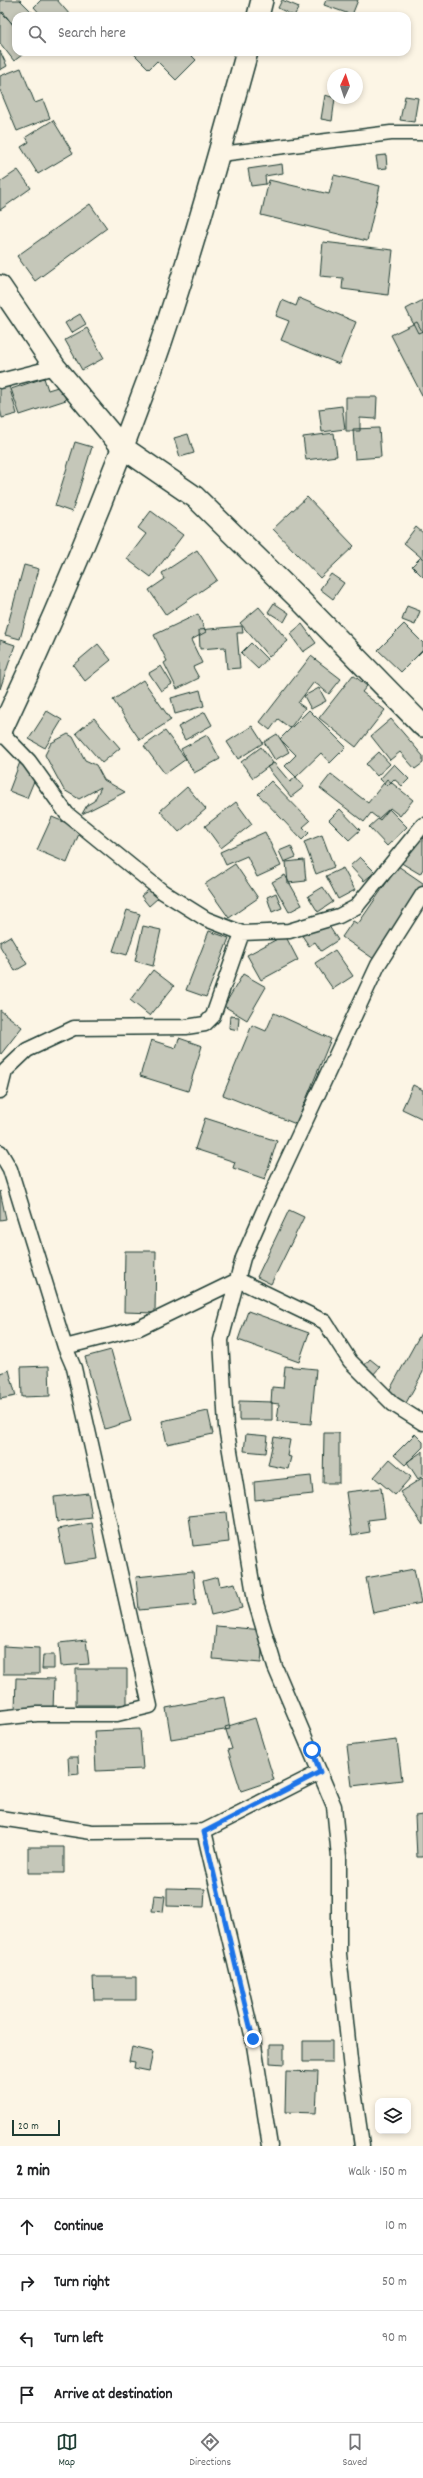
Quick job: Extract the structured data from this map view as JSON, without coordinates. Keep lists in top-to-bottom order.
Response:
{
  "scale_bar": "20 m",
  "north": "top",
  "page": {
    "search": "Search here",
    "scale": "20 m",
    "heading": ["2 min", "Walk · 150 m"],
    "list": [
      ["Continue", "10 m"],
      ["Turn right", "50 m"],
      ["Turn left", "90 m"],
      "Arrive at destination"
    ],
    "nav": ["Map", "Directions", "Saved"]
  }
}
